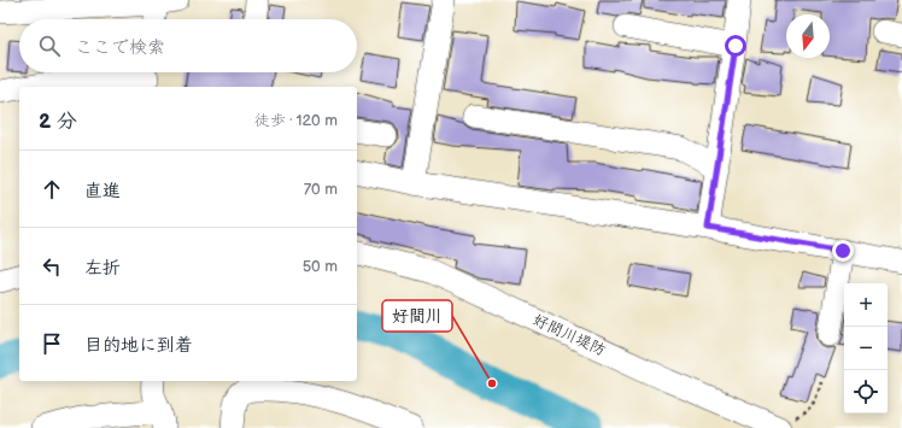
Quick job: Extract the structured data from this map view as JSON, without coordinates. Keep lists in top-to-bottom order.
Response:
{
  "streets": {
    "street": ["好間川堤防"]
  },
  "places": ["好間川"],
  "north": "bottom",
  "page": {
    "search": "ここで検索",
    "heading": ["2 分", "徒歩 · 120 m"],
    "list": [
      ["直進", "70 m"],
      ["左折", "50 m"],
      "目的地に到着"
    ],
    "map_buttons": ["+", "−"]
  }
}
